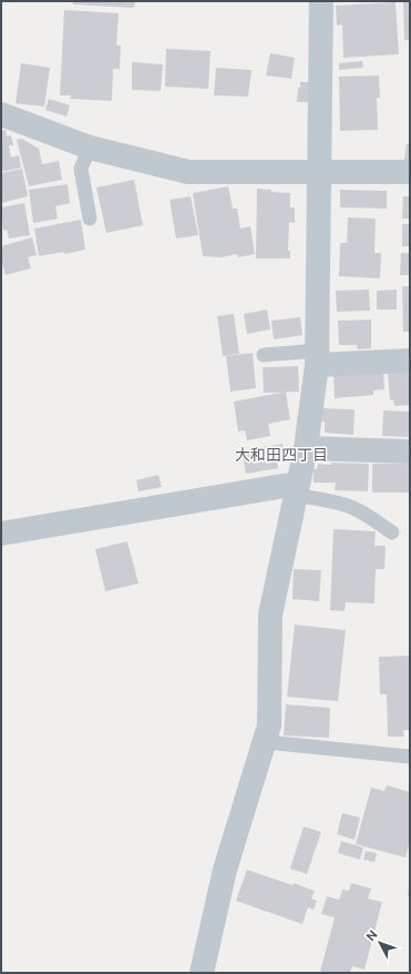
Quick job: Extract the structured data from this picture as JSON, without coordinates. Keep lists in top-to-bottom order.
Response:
{
  "districts": ["大和田四丁目"],
  "north": "top left"
}
